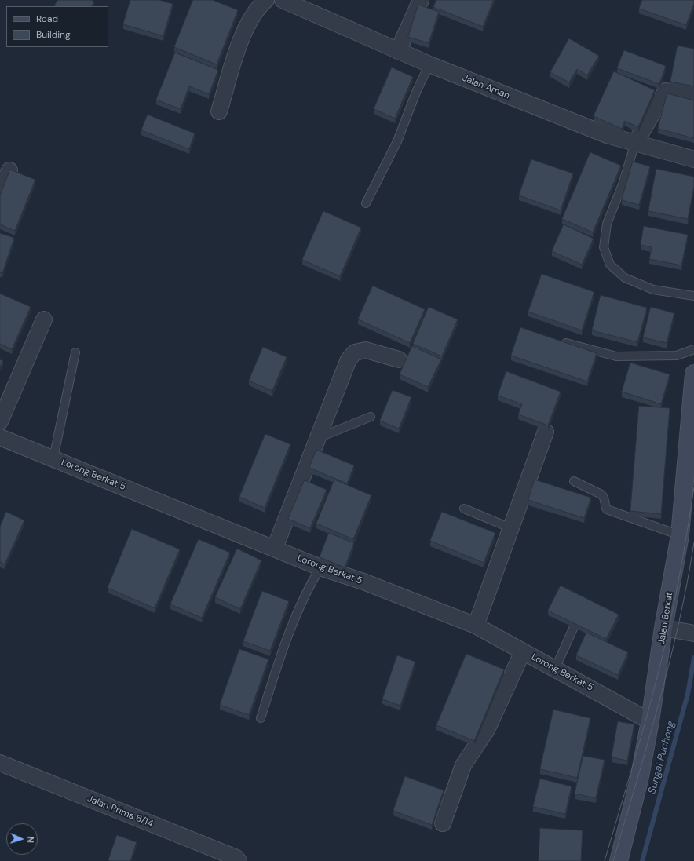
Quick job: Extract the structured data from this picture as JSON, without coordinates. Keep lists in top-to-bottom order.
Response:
{
  "streets": {
    "street": [
      "Jalan Aman",
      "Lorong Berkat 5",
      "Jalan Berkat",
      "Jalan Prima 6/14"
    ]
  },
  "crossings": [
    ["Lorong Berkat 5", "Jalan Berkat"]
  ],
  "water": ["Sungai Puchong"],
  "legend": ["Road", "Building"],
  "north": "right"
}
